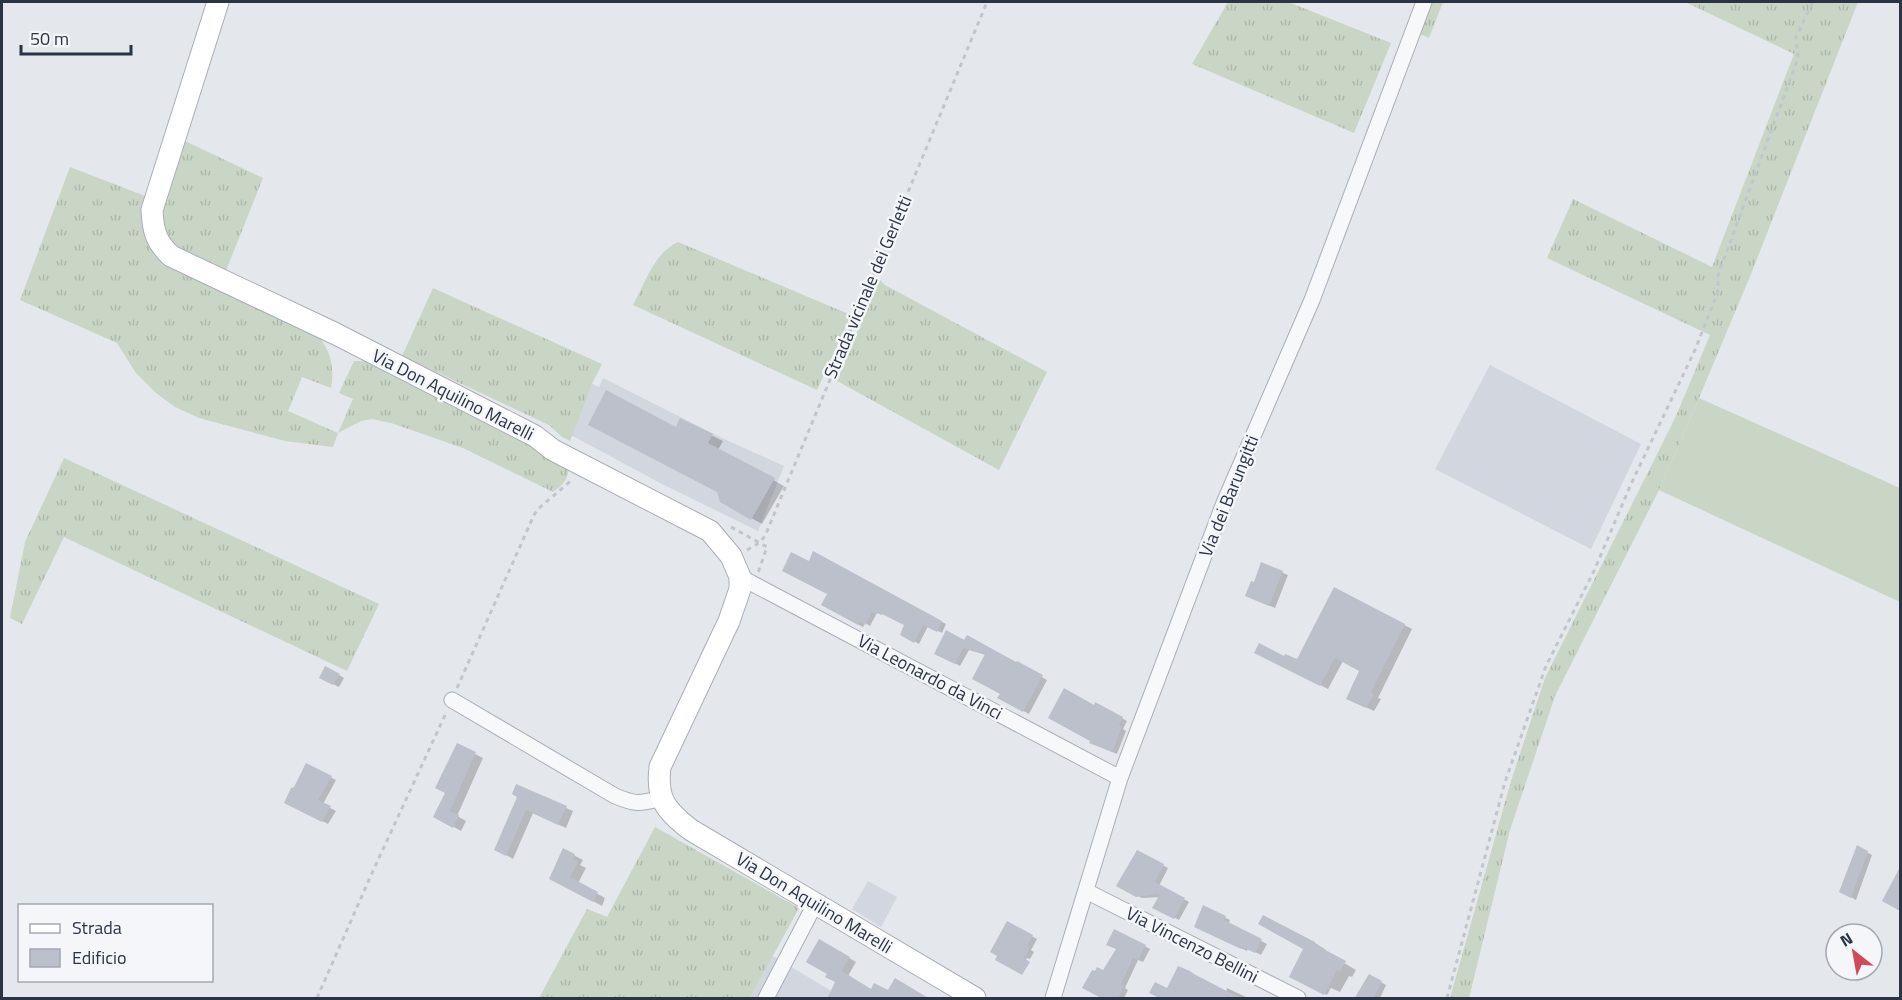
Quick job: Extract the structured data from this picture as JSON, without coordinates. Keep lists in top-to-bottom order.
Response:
{
  "streets": {
    "street": [
      "Via Don Aquilino Marelli",
      "Via dei Barungitti",
      "Via Leonardo da Vinci",
      "Via Vincenzo Bellini"
    ],
    "path": ["Strada vicinale dei Gerletti"]
  },
  "crossings": [
    ["Via Don Aquilino Marelli", "Via Leonardo da Vinci"],
    ["Via dei Barungitti", "Via Leonardo da Vinci"],
    ["Via dei Barungitti", "Via Vincenzo Bellini"]
  ],
  "legend": ["Strada", "Edificio"],
  "scale_bar": "50 m",
  "north": "top left"
}
